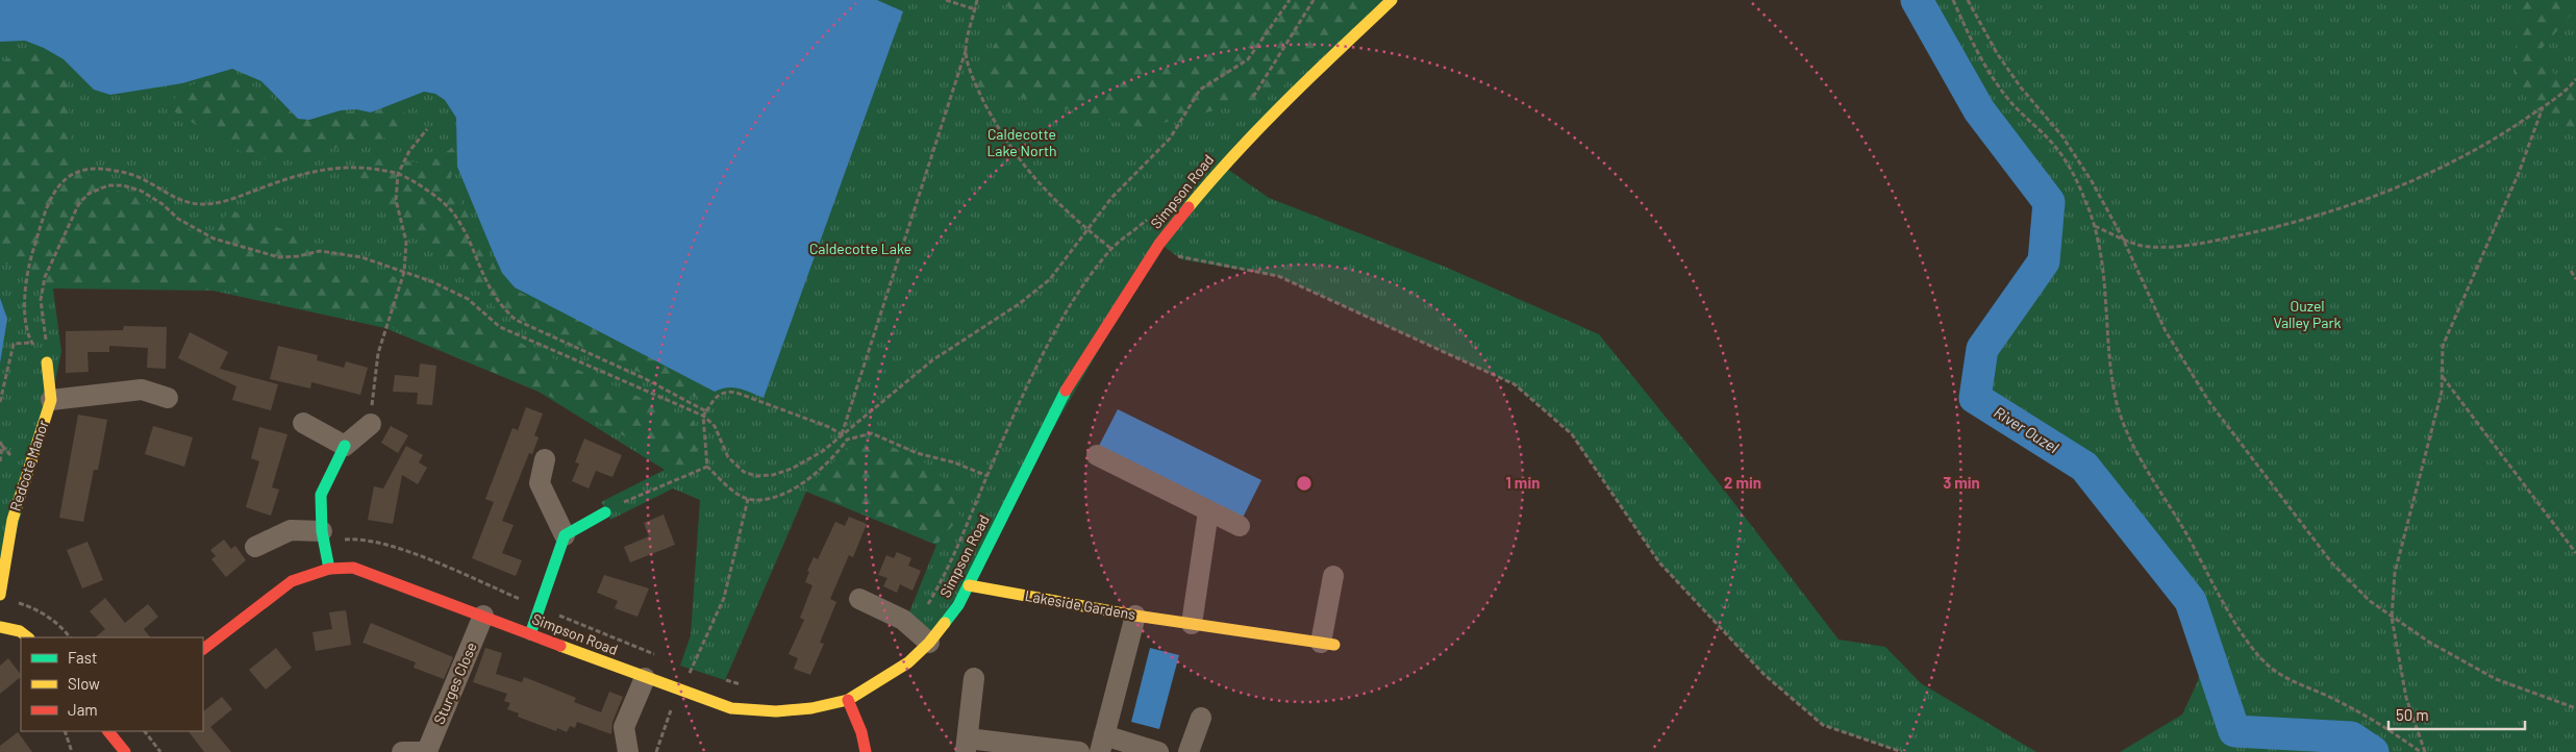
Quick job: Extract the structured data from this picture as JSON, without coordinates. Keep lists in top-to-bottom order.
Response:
{
  "streets": {
    "street": [
      "Simpson Road",
      "Redcote Manor",
      "Lakeside Gardens",
      "Sturges Close"
    ]
  },
  "crossings": [
    ["Simpson Road", "Lakeside Gardens"],
    ["Simpson Road", "Sturges Close"]
  ],
  "water": ["River Ouzel"],
  "parks": ["Caldecotte Lake North", "Caldecotte Lake", "Ouzel Valley Park"],
  "legend": ["Fast", "Slow", "Jam"],
  "scale_bar": "50 m",
  "rings": ["1 min", "2 min", "3 min"]
}
